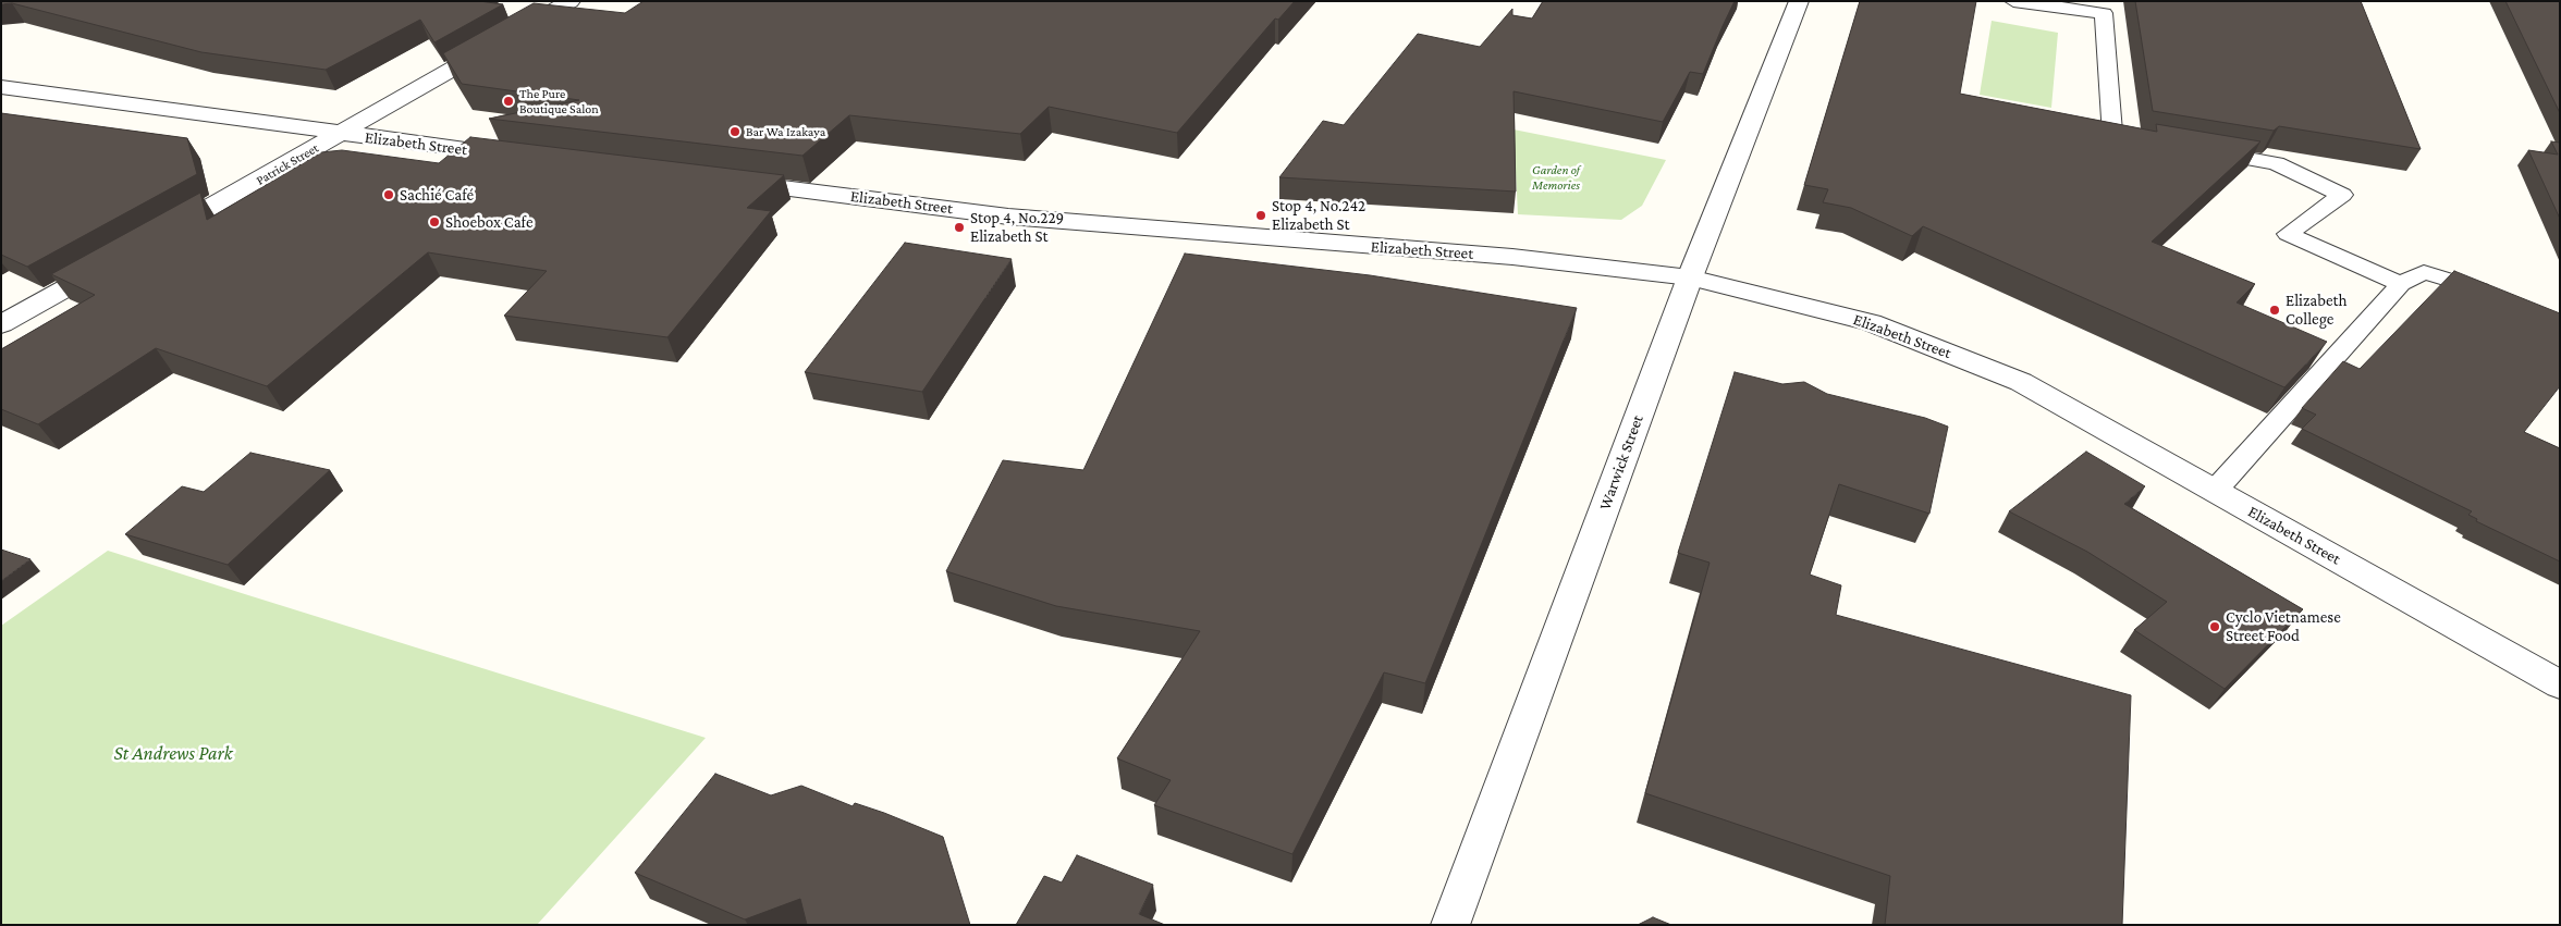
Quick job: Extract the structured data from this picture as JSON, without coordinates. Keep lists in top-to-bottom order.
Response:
{
  "streets": {
    "street": ["Elizabeth Street", "Patrick Street", "Warwick Street"]
  },
  "crossings": [
    ["Elizabeth Street", "Patrick Street"],
    ["Elizabeth Street", "Warwick Street"]
  ],
  "parks": ["Garden of Memories", "St Andrews Park"],
  "places": [
    "The Pure Boutique Salon",
    "Bar Wa Izakaya",
    "Sachié Café",
    "Stop 4, No.242 Elizabeth St",
    "Shoebox Cafe",
    "Stop 4, No.229 Elizabeth St",
    "Elizabeth College",
    "Cyclo Vietnamese Street Food"
  ]
}
